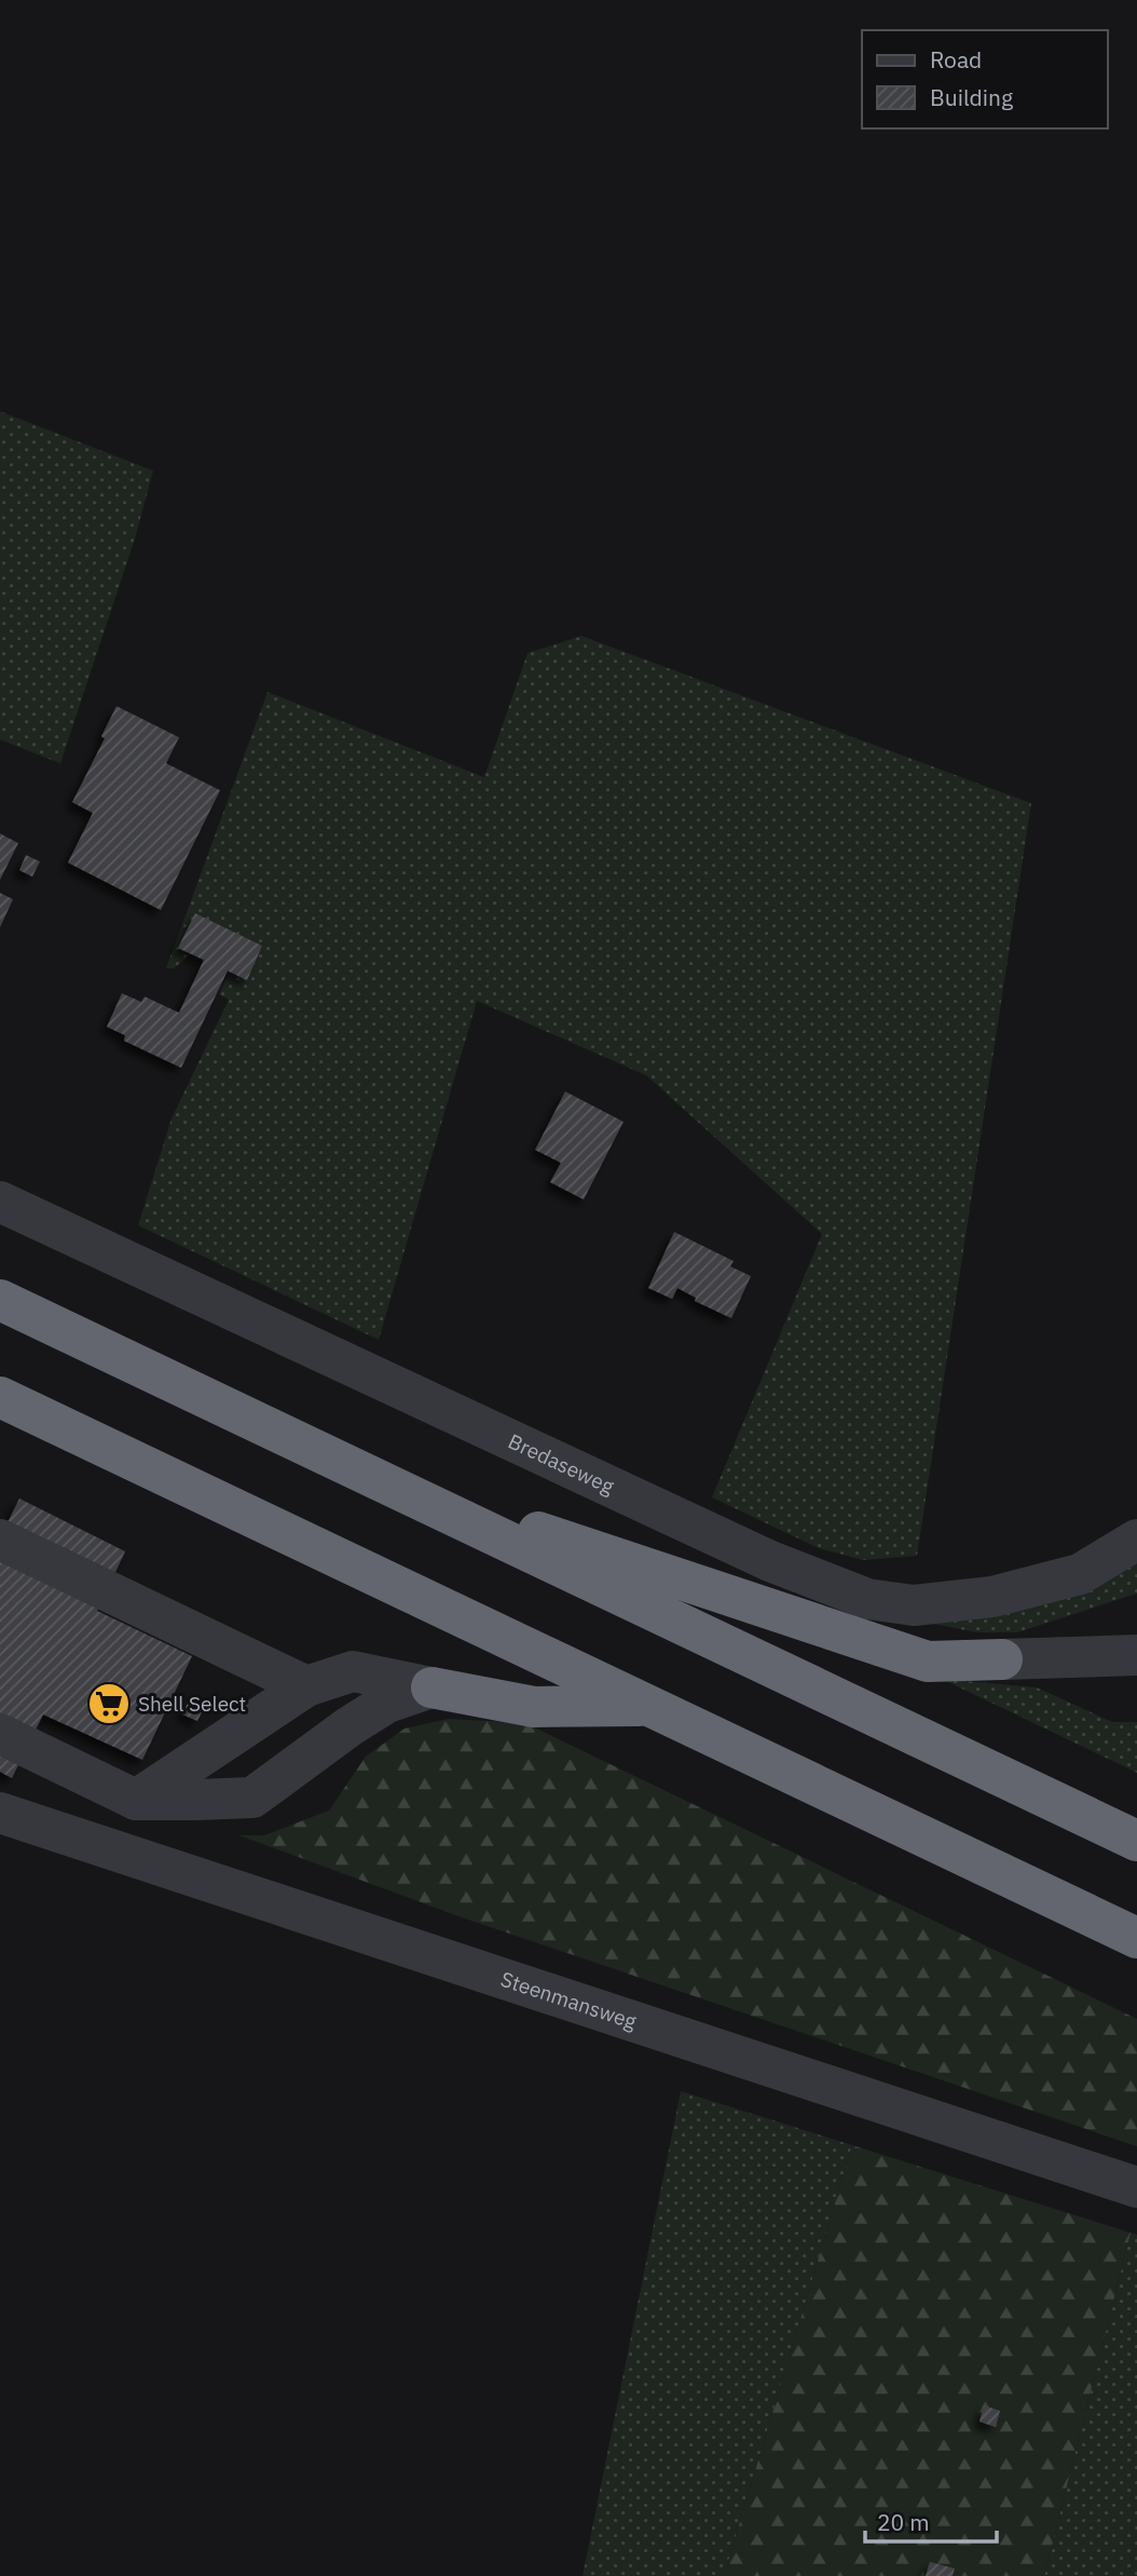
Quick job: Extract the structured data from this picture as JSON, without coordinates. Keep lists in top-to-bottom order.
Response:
{
  "streets": {
    "street": ["Bredaseweg", "Steenmansweg"]
  },
  "places": {
    "supermarket": ["Shell Select"]
  },
  "legend": ["Road", "Building"],
  "scale_bar": "20 m"
}
